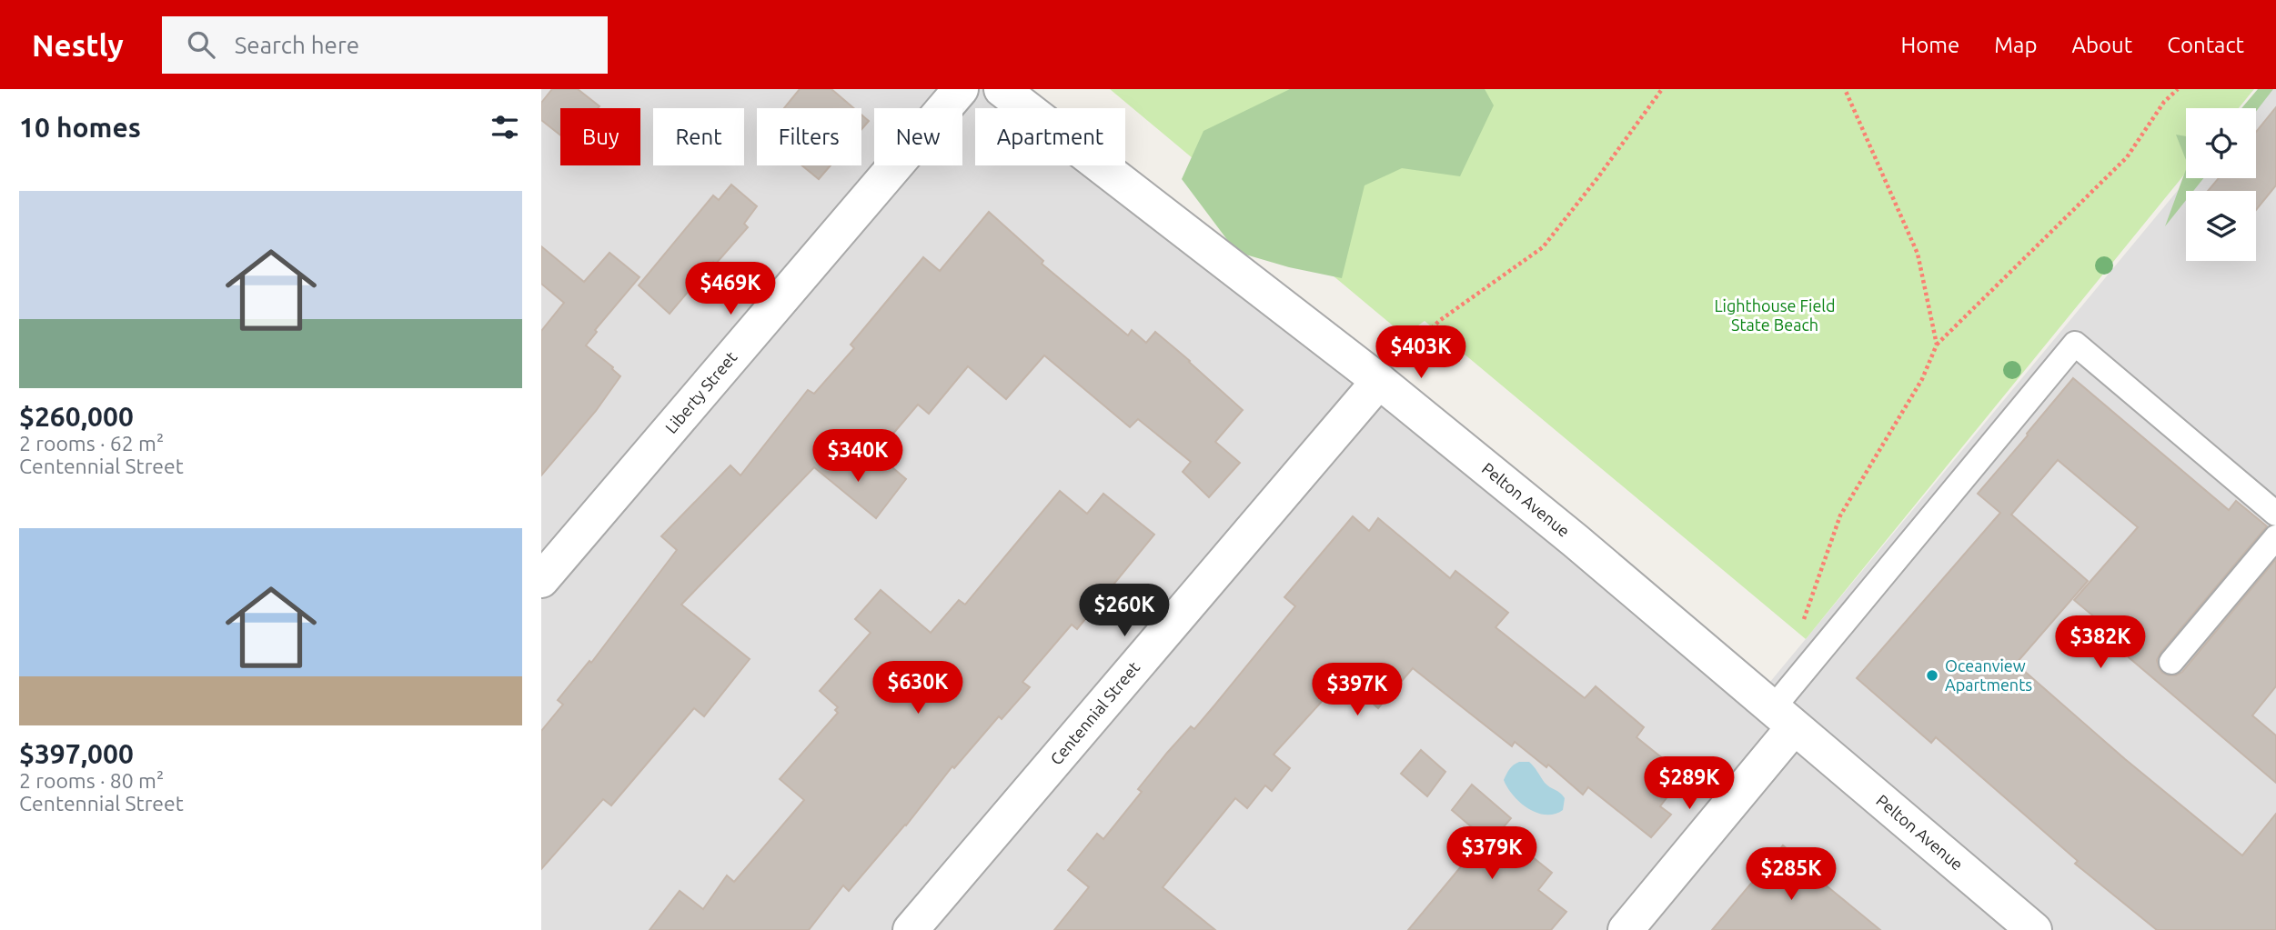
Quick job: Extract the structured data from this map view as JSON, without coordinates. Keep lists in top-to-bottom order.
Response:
{
  "streets": {
    "street": ["Liberty Street", "Pelton Avenue", "Centennial Street"]
  },
  "crossings": [
    ["Pelton Avenue", "Centennial Street"]
  ],
  "parks": ["Lighthouse Field State Beach"],
  "places": ["Oceanview Apartments"],
  "page": {
    "header": "Nestly",
    "search": "Search here",
    "nav": [
      "Home",
      "Map",
      "About",
      "Contact"
    ],
    "heading": "10 homes",
    "chip": [
      "Buy",
      "Rent",
      "Filters",
      "New",
      "Apartment"
    ],
    "list": [
      {
        "name": "$260,000",
        "note": "2 rooms · 62 m² · Centennial Street"
      },
      {
        "name": "$397,000",
        "note": "2 rooms · 80 m² · Centennial Street"
      }
    ],
    "price": [
      "$469K",
      "$403K",
      "$340K",
      "$260K",
      "$382K",
      "$630K",
      "$397K",
      "$289K",
      "$379K",
      "$285K"
    ]
  }
}
